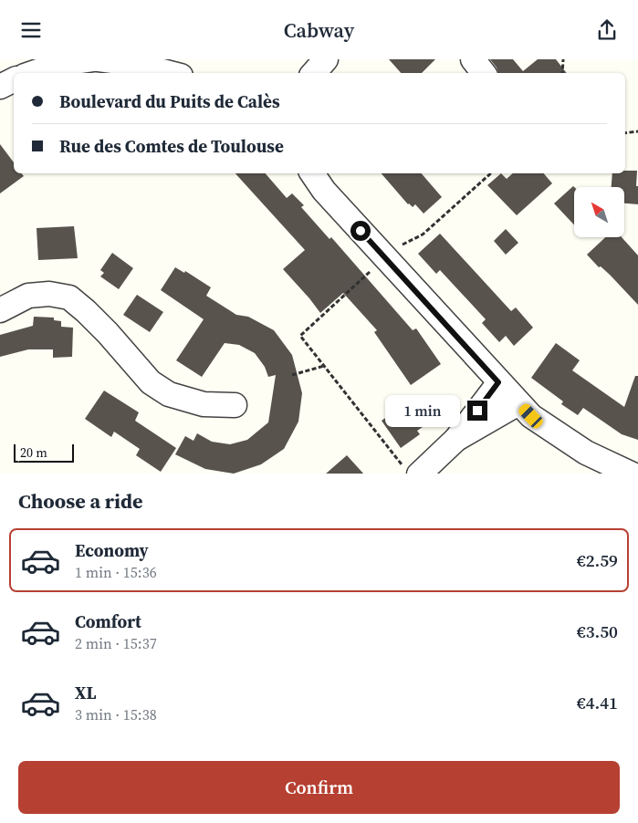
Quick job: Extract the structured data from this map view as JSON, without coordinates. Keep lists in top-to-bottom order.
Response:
{
  "scale_bar": "20 m",
  "north": "top left",
  "page": {
    "header": "Cabway",
    "banner": ["Boulevard du Puits de Calès", "Rue des Comtes de Toulouse"],
    "bubble": "1 min",
    "scale": "20 m",
    "heading": "Choose a ride",
    "list": [
      {
        "name": "Economy",
        "note": "1 min · 15:36",
        "value": "€2.59"
      },
      {
        "name": "Comfort",
        "note": "2 min · 15:37",
        "value": "€3.50"
      },
      {
        "name": "XL",
        "note": "3 min · 15:38",
        "value": "€4.41"
      }
    ],
    "buttons": "Confirm"
  }
}
